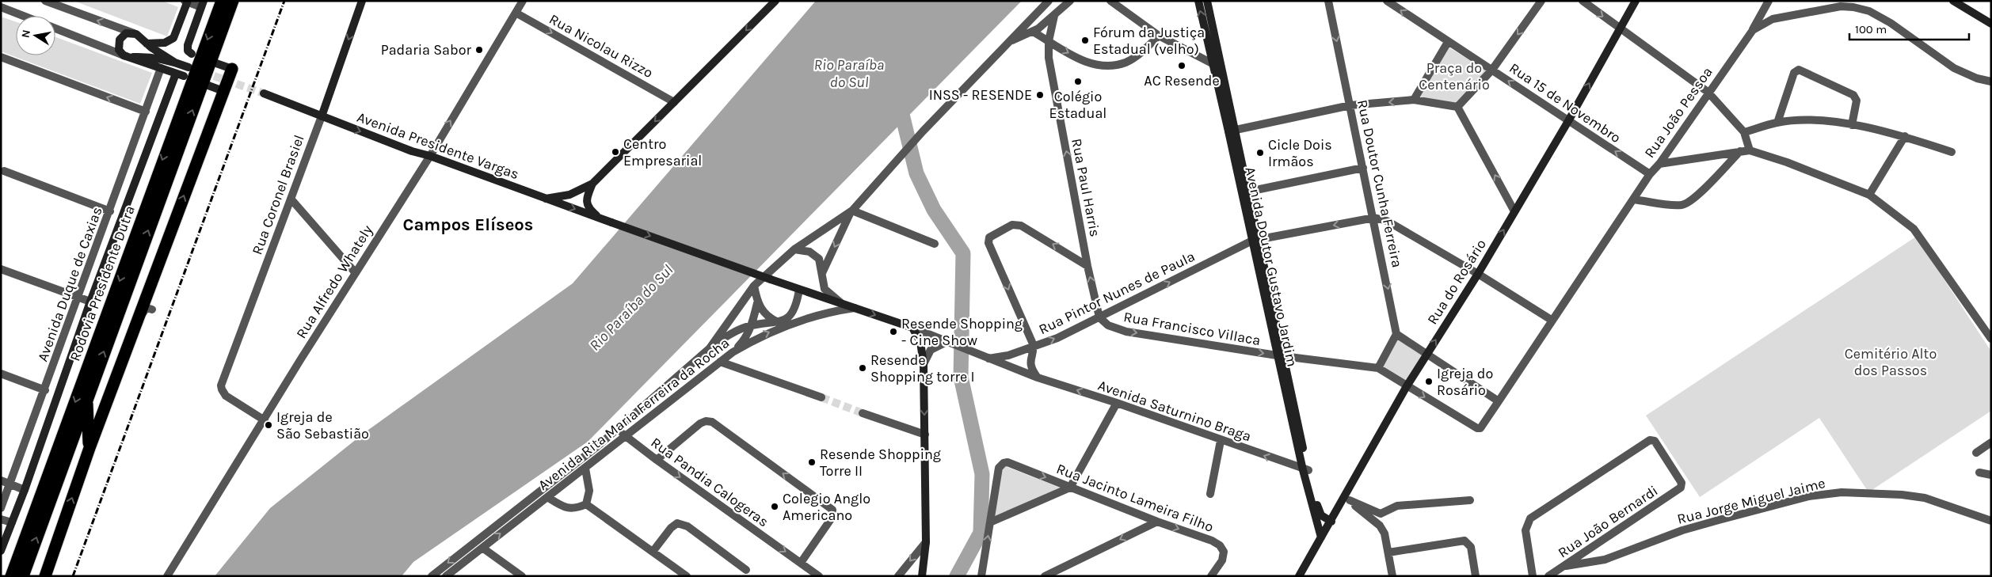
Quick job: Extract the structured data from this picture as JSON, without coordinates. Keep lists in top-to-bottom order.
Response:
{
  "streets": {
    "highway": ["Rodovia Presidente Dutra"],
    "street": [
      "Rua Nicolau Rizzo",
      "Rua 15 de Novembro",
      "Rua João Pessoa",
      "Avenida Presidente Vargas",
      "Rua Doutor Cunha Ferreira",
      "Rua Paul Harris",
      "Rua Coronel Brasiel",
      "Avenida Doutor Gustavo Jardim",
      "Rua Alfredo Whately",
      "Rua do Rosário",
      "Avenida Duque de Caxias",
      "Rua Pintor Nunes de Paula",
      "Rua Francisco Villaca",
      "Avenida Saturnino Braga",
      "Avenida Rita Maria Ferreira da Rocha",
      "Rua Pandia Calogeras",
      "Rua Jacinto Lameira Filho",
      "Rua Jorge Miguel Jaime",
      "Rua João Bernardi"
    ]
  },
  "crossings": [
    ["Rua Nicolau Rizzo", "Rua Alfredo Whately"],
    ["Rua 15 de Novembro", "Rua João Pessoa"],
    ["Rua 15 de Novembro", "Rua do Rosário"],
    ["Rua João Pessoa", "Rua Francisco Villaca"],
    ["Avenida Presidente Vargas", "Rua Coronel Brasiel"],
    ["Avenida Presidente Vargas", "Rua Alfredo Whately"],
    ["Avenida Presidente Vargas", "Avenida Saturnino Braga"],
    ["Avenida Presidente Vargas", "Avenida Rita Maria Ferreira da Rocha"],
    ["Rua Doutor Cunha Ferreira", "Rua Pintor Nunes de Paula"],
    ["Rua Paul Harris", "Rua Pintor Nunes de Paula"],
    ["Rua Paul Harris", "Rua Francisco Villaca"],
    ["Rua Coronel Brasiel", "Rua Alfredo Whately"],
    ["Avenida Doutor Gustavo Jardim", "Rua do Rosário"],
    ["Avenida Doutor Gustavo Jardim", "Rua Pintor Nunes de Paula"],
    ["Avenida Doutor Gustavo Jardim", "Rua Francisco Villaca"],
    ["Avenida Doutor Gustavo Jardim", "Avenida Saturnino Braga"],
    ["Rua do Rosário", "Rua Francisco Villaca"],
    ["Rua Pintor Nunes de Paula", "Rua Francisco Villaca"],
    ["Rua Pintor Nunes de Paula", "Avenida Saturnino Braga"],
    ["Avenida Rita Maria Ferreira da Rocha", "Rua Pandia Calogeras"],
    ["Rua Jorge Miguel Jaime", "Rua João Bernardi"]
  ],
  "one_way": [
    "Rua Nicolau Rizzo",
    "Rua 15 de Novembro",
    "Avenida Presidente Vargas",
    "Rua Doutor Cunha Ferreira",
    "Rua Paul Harris",
    "Rua do Rosário",
    "Rua Francisco Villaca",
    "Avenida Saturnino Braga",
    "Rua Pandia Calogeras"
  ],
  "districts": ["Campos Elíseos"],
  "water": ["Rio Paraíba do Sul"],
  "parks": ["Praça do Centenário", "Cemitério Alto dos Passos"],
  "places": [
    "Fórum da Justiça Estadual (velho)",
    "Padaria Sabor",
    "AC Resende",
    "Colégio Estadual",
    "INSS - RESENDE",
    "Centro Empresarial",
    "Cicle Dois Irmãos",
    "Resende Shopping - Cine Show",
    "Resende Shopping torre I",
    "Igreja do Rosário",
    "Igreja de São Sebastião",
    "Resende Shopping Torre II",
    "Colegio Anglo Americano"
  ],
  "scale_bar": "100 m",
  "north": "left"
}
